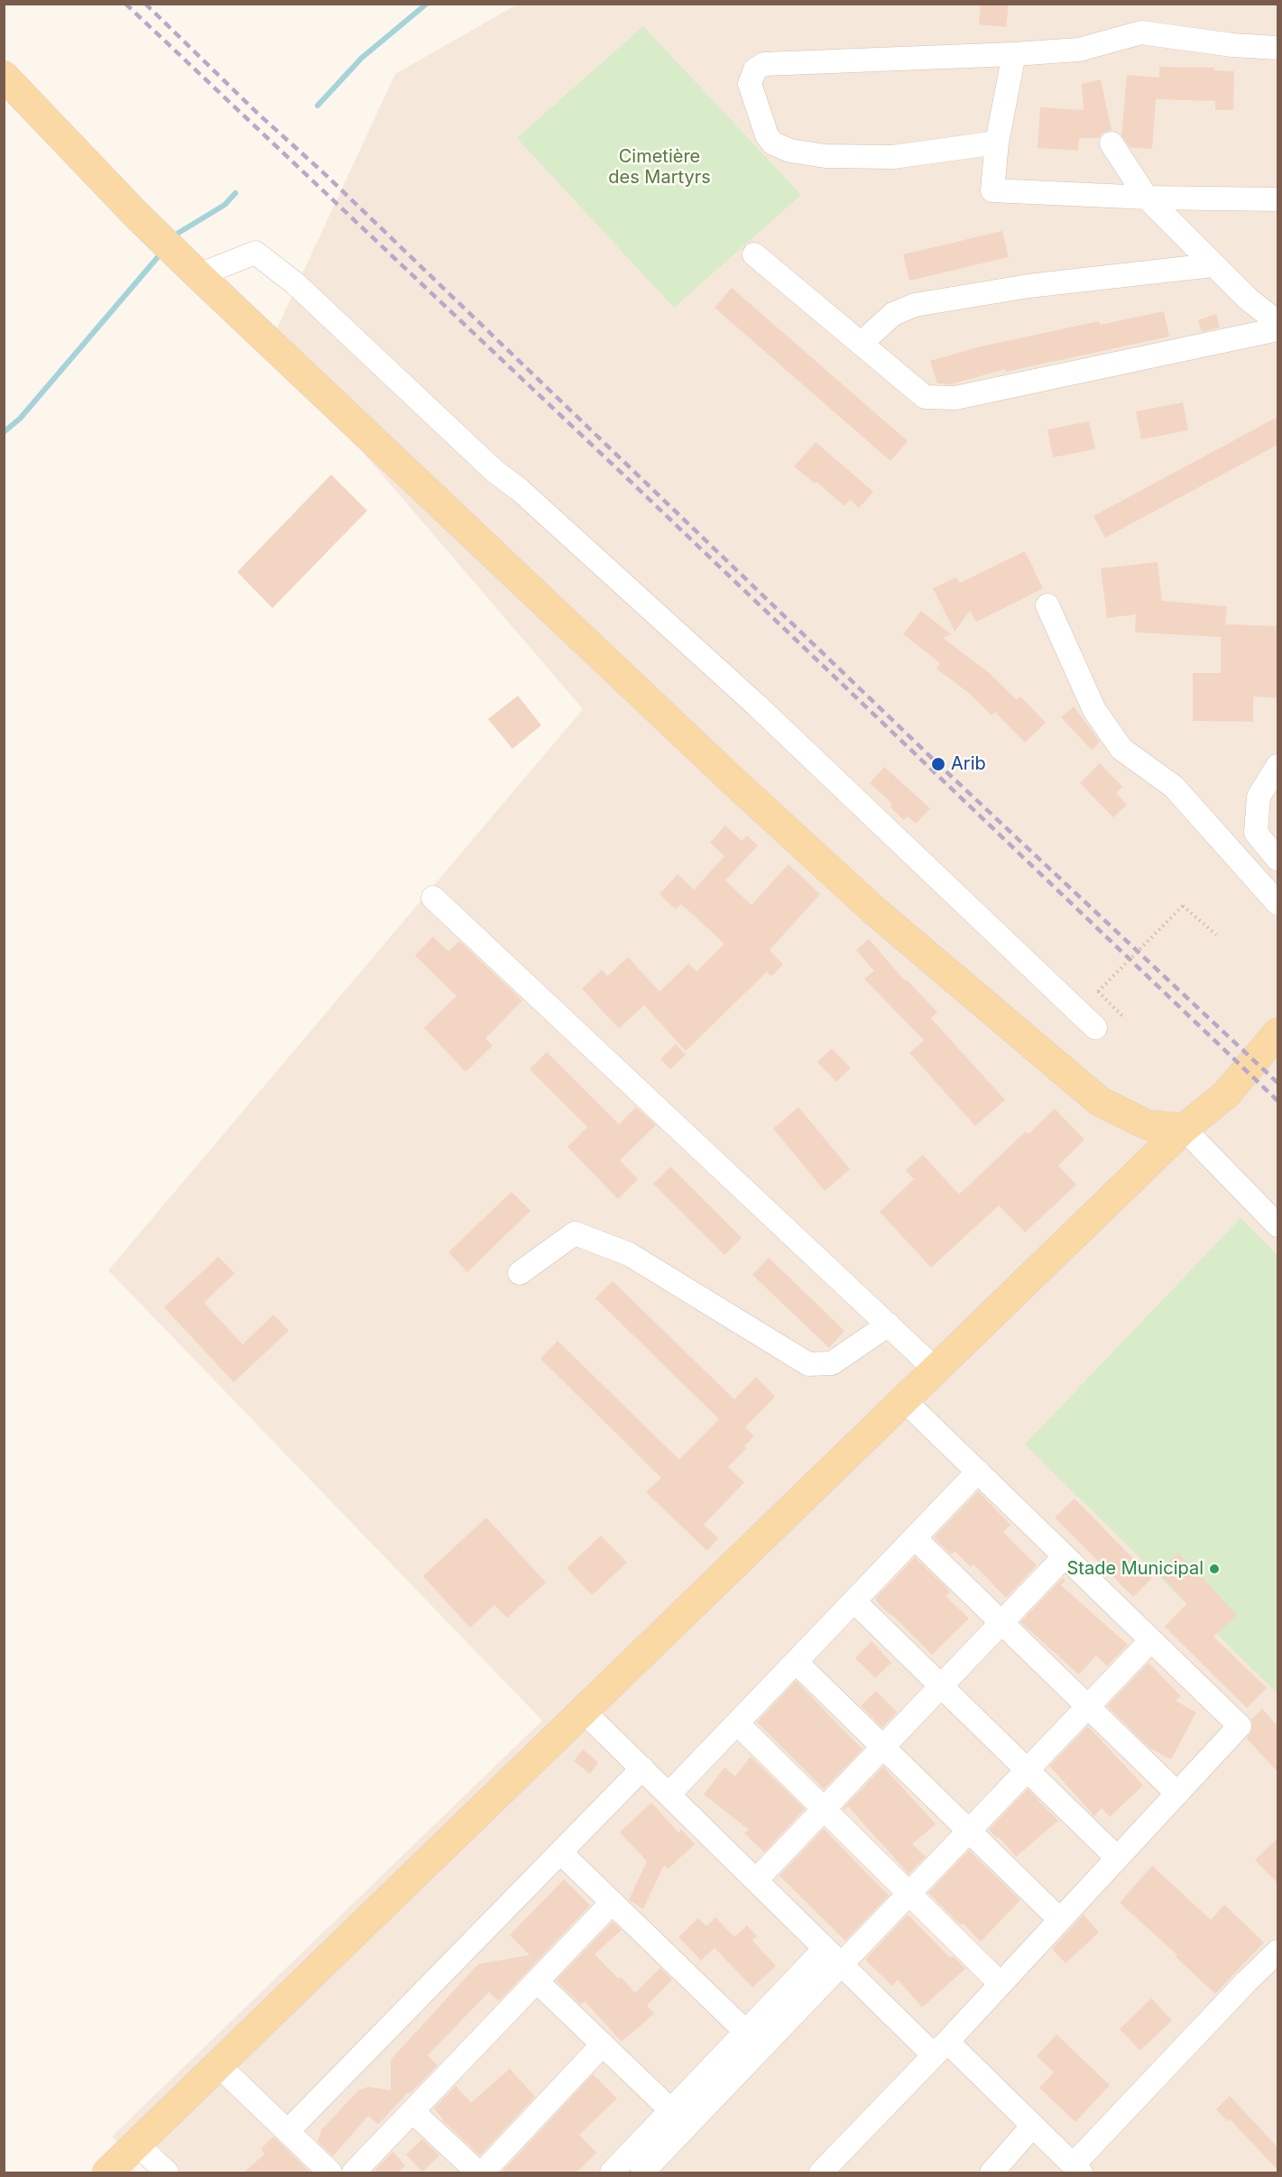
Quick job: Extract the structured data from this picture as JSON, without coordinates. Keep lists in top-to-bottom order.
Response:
{
  "parks": ["Cimetière des Martyrs"],
  "places": ["Arib", "Stade Municipal"]
}
